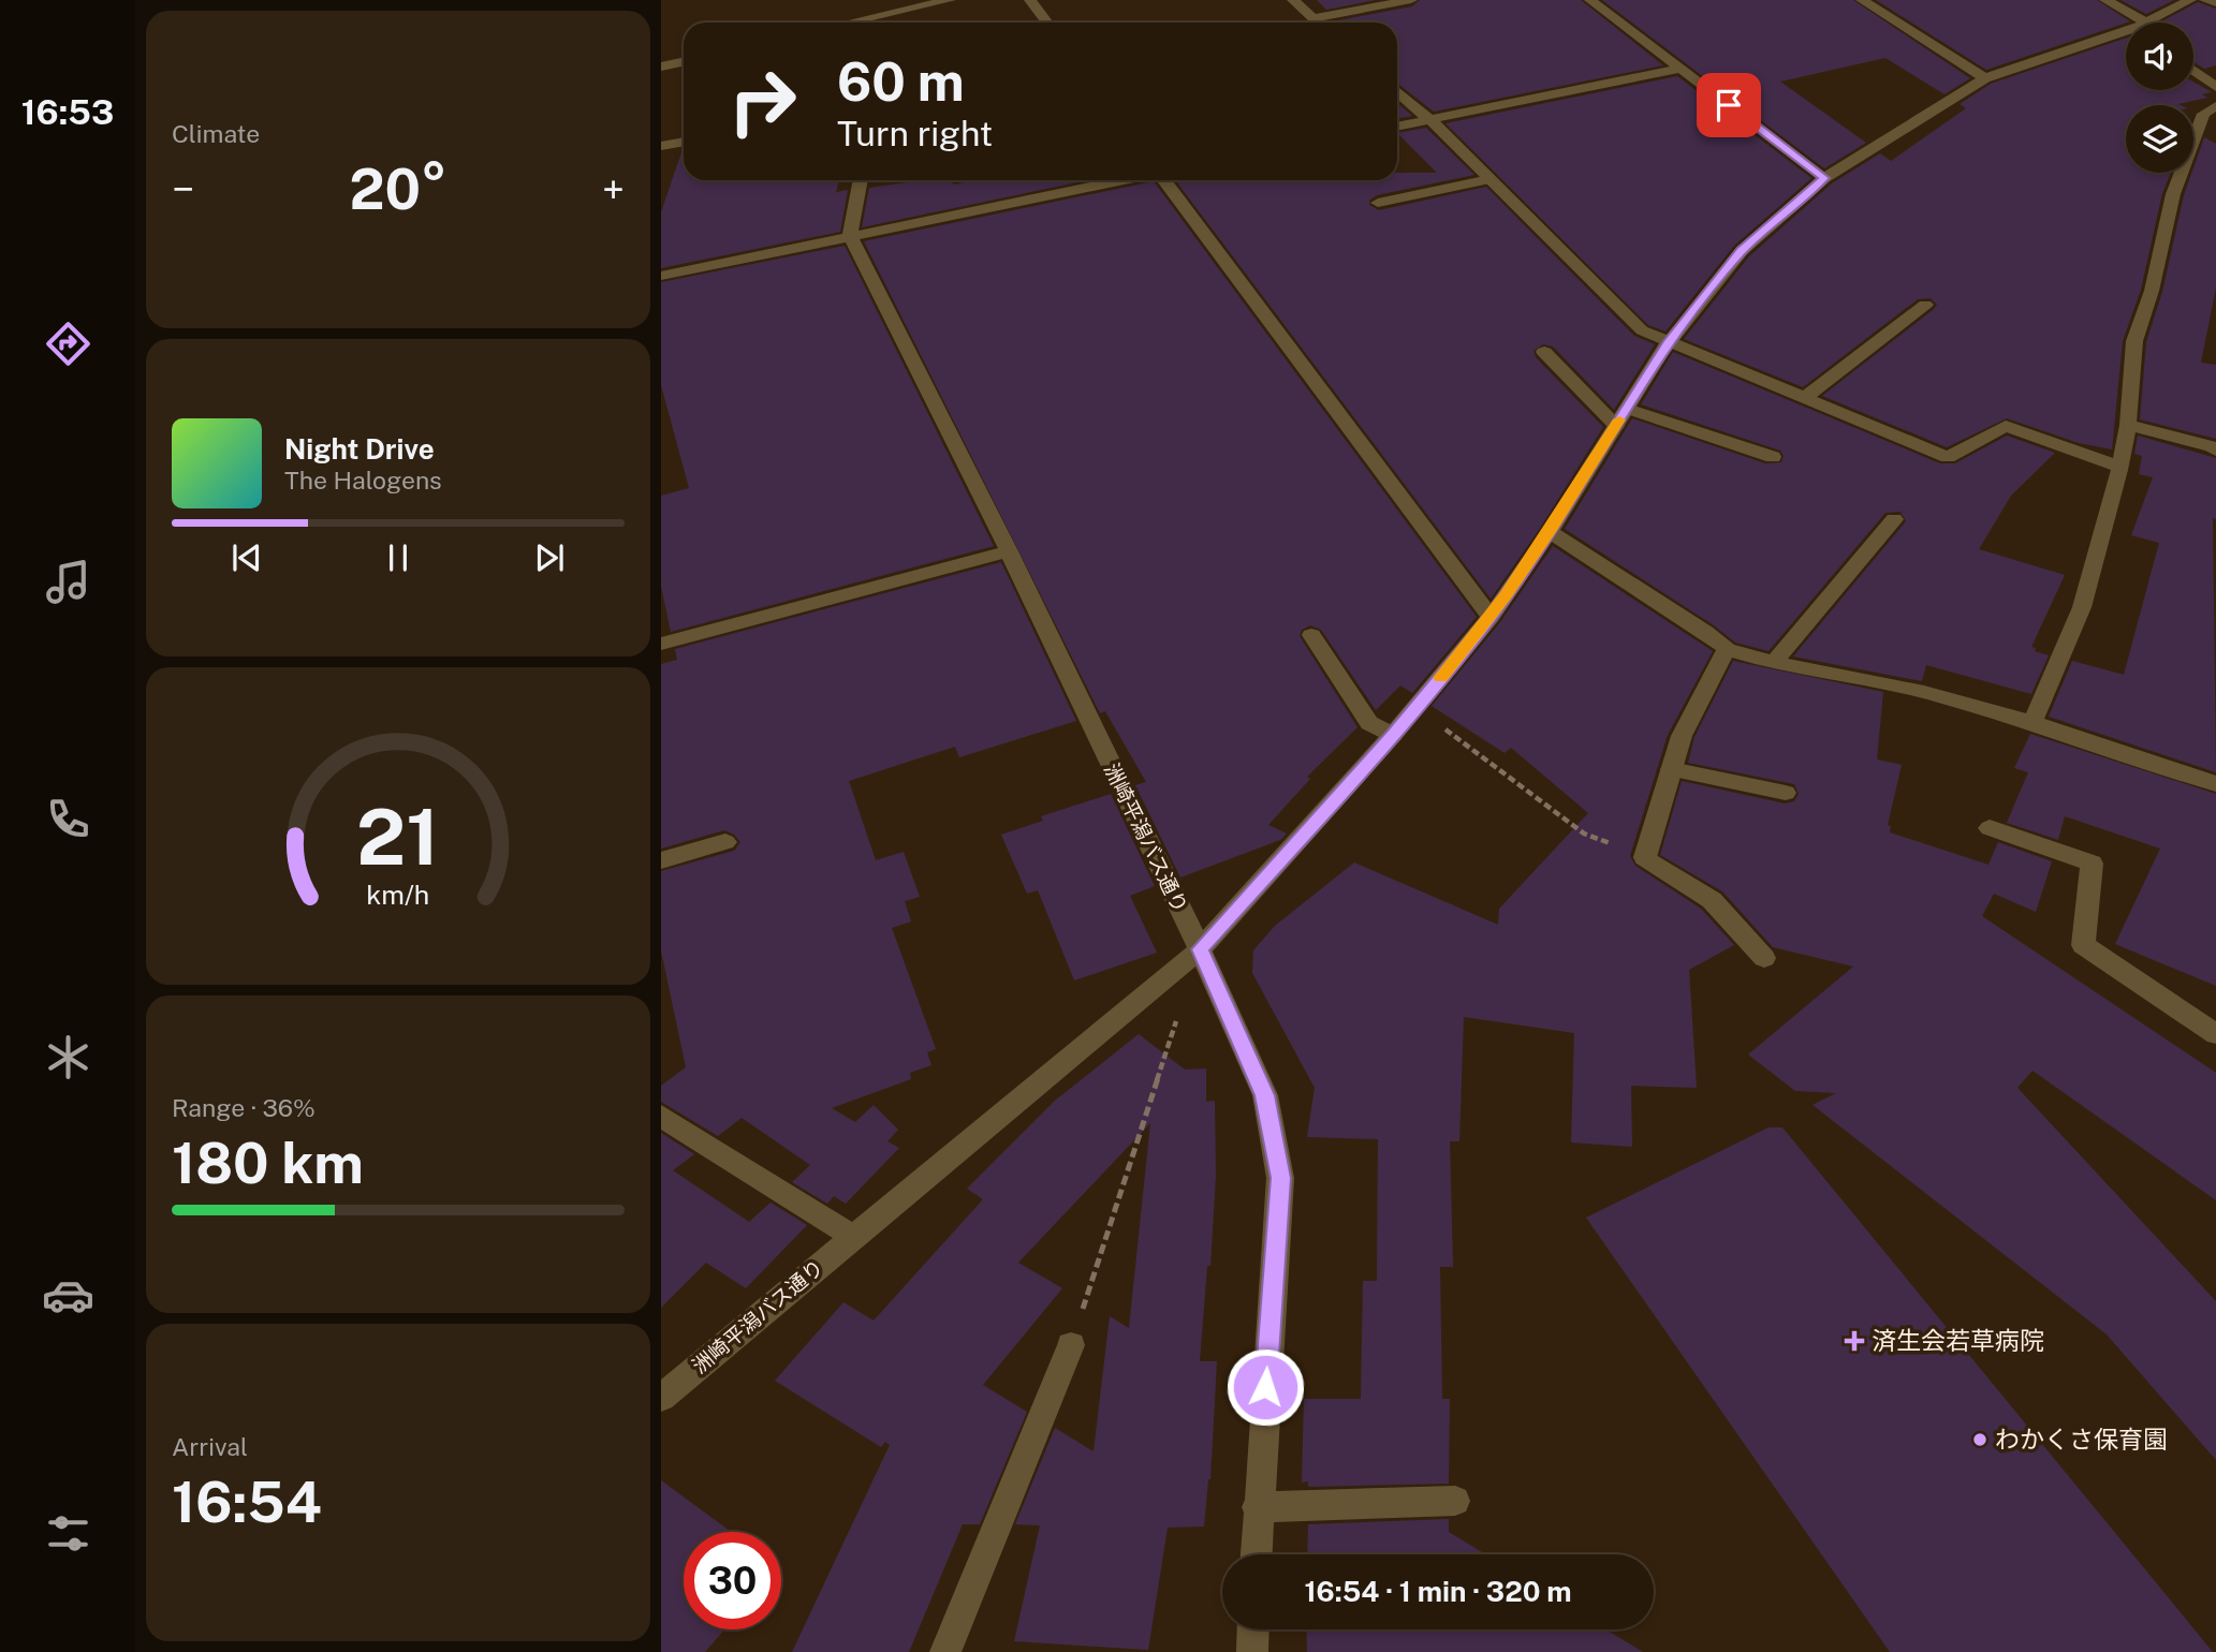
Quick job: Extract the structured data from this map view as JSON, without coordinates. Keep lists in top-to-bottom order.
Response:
{
  "streets": {
    "street": ["洲崎平潟バス通り"]
  },
  "places": {
    "health": ["済生会若草病院"],
    "other": ["わかくさ保育園"]
  },
  "page": {
    "tabs": "16:53",
    "tile": [
      "Climate",
      ["Range · 36%", "180 km"],
      ["Arrival", "16:54"]
    ],
    "turn": ["60 m", "Turn right"],
    "heat": ["−", "20°", "+"],
    "song": ["Night Drive", "The Halogens"],
    "limit": "30",
    "trip": "16:54 · 1 min · 320 m",
    "gauge": ["21", "km/h"]
  }
}
